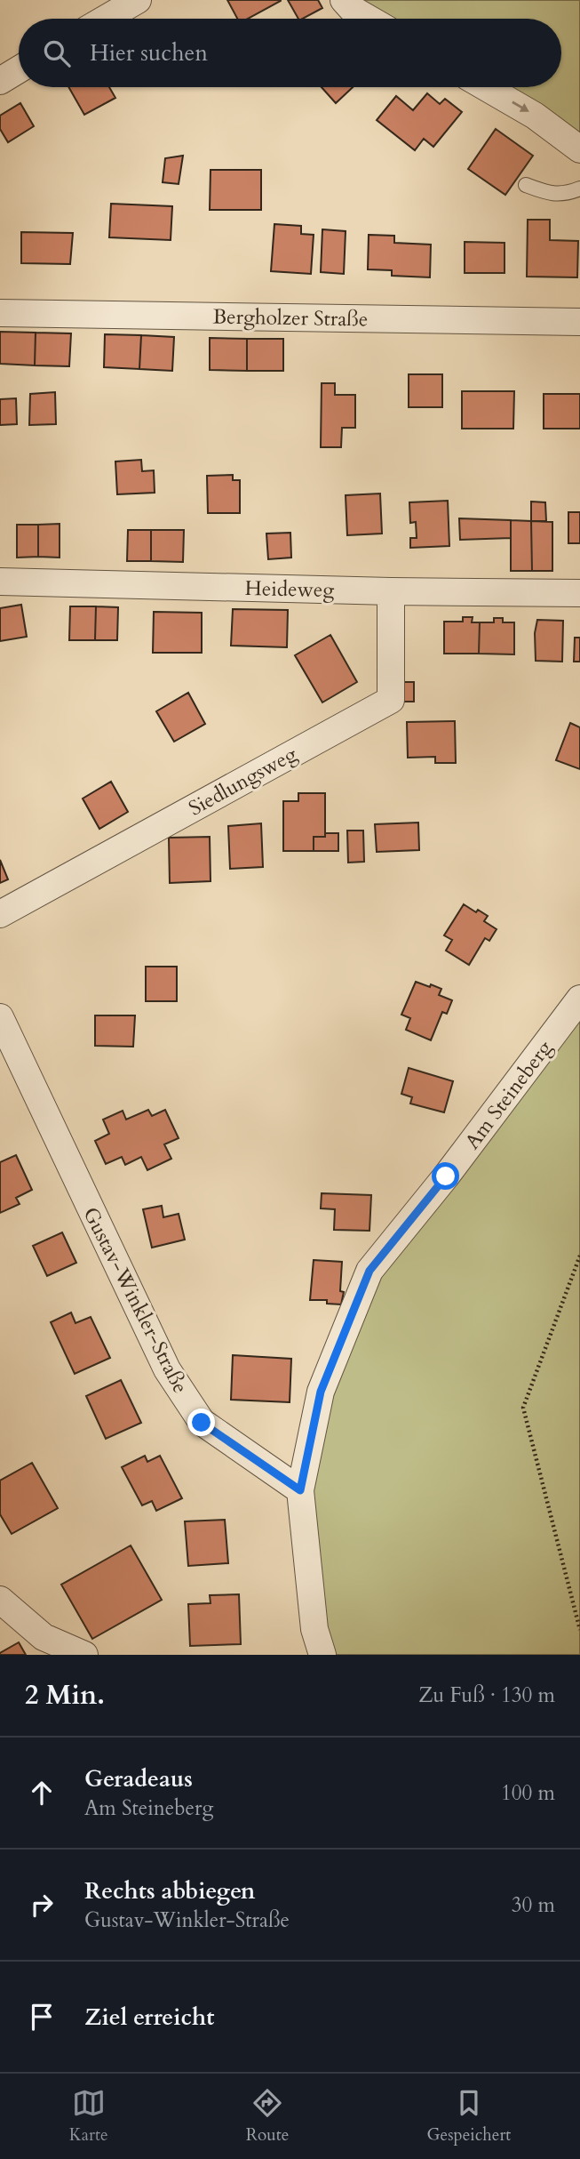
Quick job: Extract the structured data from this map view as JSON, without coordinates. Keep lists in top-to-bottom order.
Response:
{
  "streets": {
    "street": [
      "Bergholzer Straße",
      "Heideweg",
      "Siedlungsweg",
      "Am Steineberg",
      "Gustav-Winkler-Straße"
    ]
  },
  "crossings": [
    ["Heideweg", "Siedlungsweg"],
    ["Am Steineberg", "Gustav-Winkler-Straße"]
  ],
  "page": {
    "search": "Hier suchen",
    "heading": ["2 Min.", "Zu Fuß · 130 m"],
    "list": [
      ["Geradeaus", "Am Steineberg", "100 m"],
      ["Rechts abbiegen", "Gustav-Winkler-Straße", "30 m"],
      "Ziel erreicht"
    ],
    "nav": ["Karte", "Route", "Gespeichert"]
  }
}
